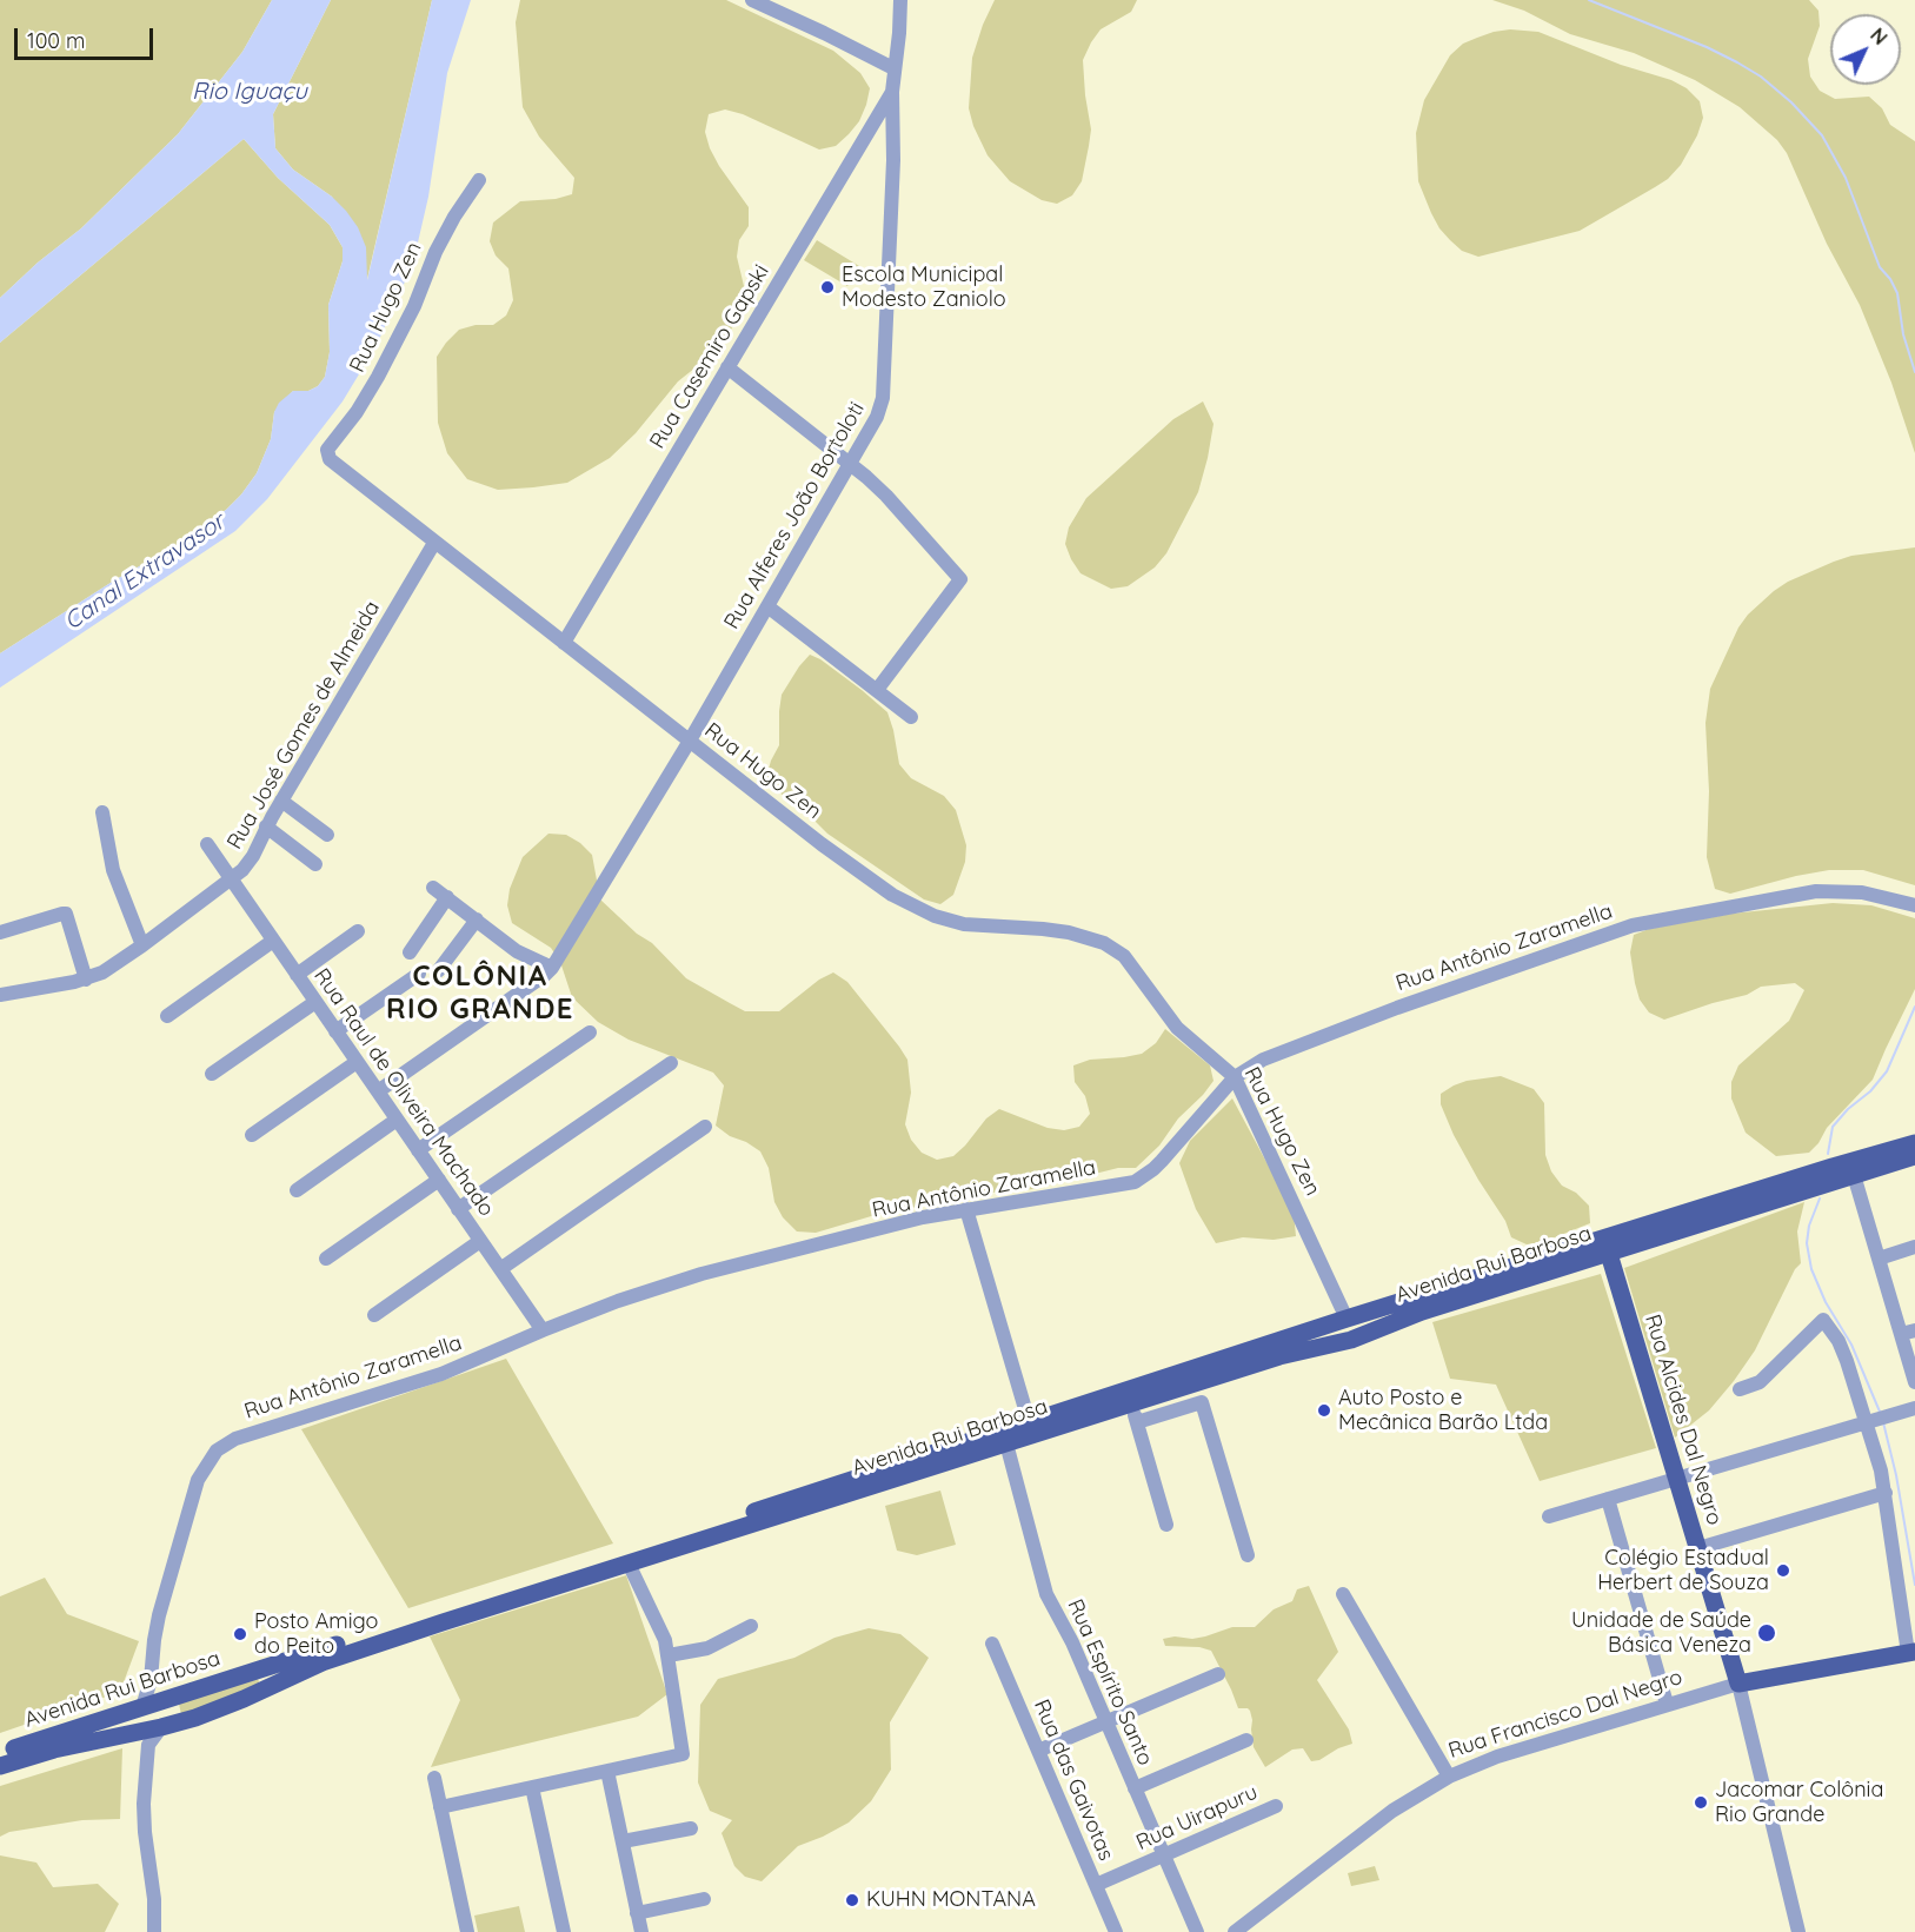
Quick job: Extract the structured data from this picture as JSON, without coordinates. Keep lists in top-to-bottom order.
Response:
{
  "streets": {
    "main road": ["Avenida Rui Barbosa", "Rua Alcides Dal Negro", "Rua Francisco Dal Negro"],
    "street": [
      "Rua Hugo Zen",
      "Rua Casemiro Gapski",
      "Rua Alferes João Bortoloti",
      "Rua José Gomes de Almeida",
      "Rua Antônio Zaramella",
      "Rua Raul de Oliveira Machado",
      "Rua Espírito Santo",
      "Rua das Gaivotas",
      "Rua Uirapuru"
    ]
  },
  "crossings": [
    ["Rua Hugo Zen", "Rua Casemiro Gapski"],
    ["Rua Hugo Zen", "Rua Alferes João Bortoloti"],
    ["Rua Hugo Zen", "Rua José Gomes de Almeida"],
    ["Rua Hugo Zen", "Rua Antônio Zaramella"],
    ["Rua Hugo Zen", "Avenida Rui Barbosa"],
    ["Rua Casemiro Gapski", "Rua Alferes João Bortoloti"],
    ["Rua José Gomes de Almeida", "Rua Raul de Oliveira Machado"],
    ["Rua Antônio Zaramella", "Rua Raul de Oliveira Machado"],
    ["Rua Antônio Zaramella", "Avenida Rui Barbosa"],
    ["Avenida Rui Barbosa", "Rua Alcides Dal Negro"],
    ["Avenida Rui Barbosa", "Rua Espírito Santo"],
    ["Rua Alcides Dal Negro", "Rua Francisco Dal Negro"],
    ["Rua Espírito Santo", "Rua Uirapuru"],
    ["Rua das Gaivotas", "Rua Uirapuru"]
  ],
  "districts": ["COLÔNIA RIO GRANDE"],
  "water": ["Rio Iguaçu", "Canal Extravasor"],
  "places": [
    "Escola Municipal Modesto Zaniolo",
    "Auto Posto e Mecânica Barão Ltda",
    "Colégio Estadual Herbert de Souza",
    "Unidade de Saúde Básica Veneza",
    "Posto Amigo do Peito",
    "Jacomar Colônia Rio Grande",
    "KUHN MONTANA"
  ],
  "scale_bar": "100 m",
  "north": "top right"
}
